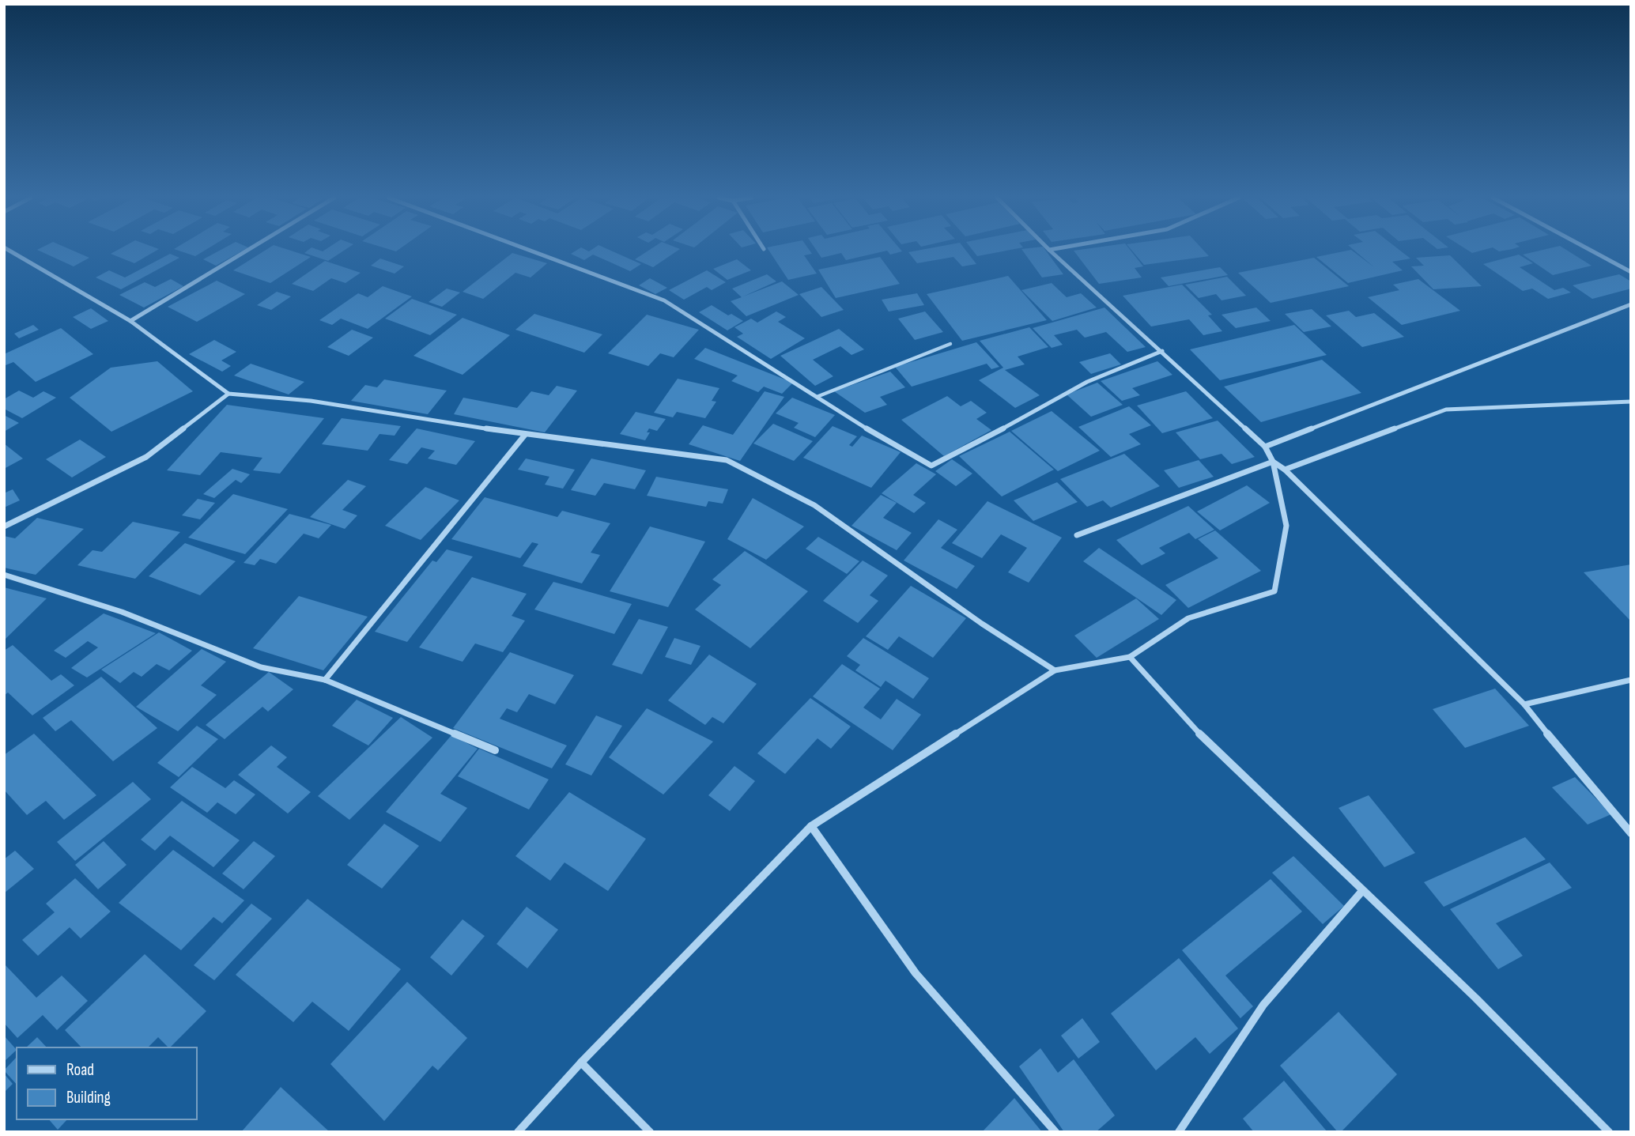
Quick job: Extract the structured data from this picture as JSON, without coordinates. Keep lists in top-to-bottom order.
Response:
{
  "legend": ["Road", "Building"]
}
